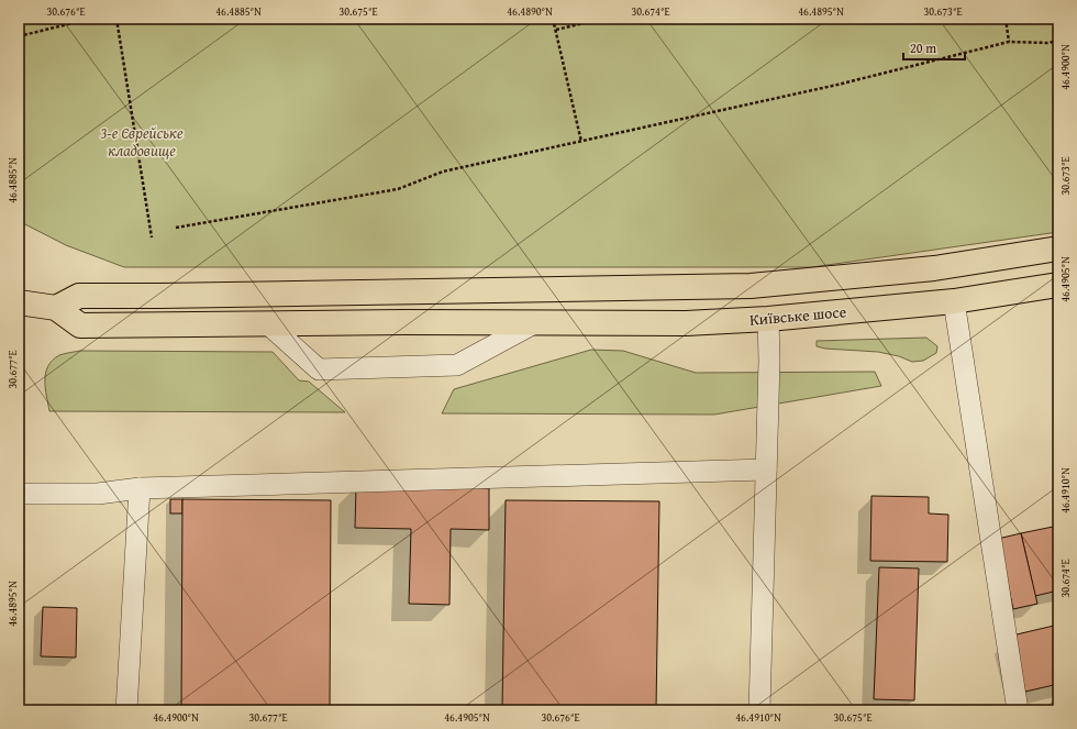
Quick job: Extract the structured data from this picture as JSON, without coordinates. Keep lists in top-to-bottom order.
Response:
{
  "streets": {
    "main road": ["Київське шосе"]
  },
  "parks": ["3-е Єврейське кладовище"],
  "scale_bar": "20 m",
  "coordinates": [
    "30.676°E",
    "46.4885°N",
    "30.675°E",
    "46.4890°N",
    "30.674°E",
    "46.4895°N",
    "30.673°E",
    "46.4900°N",
    "46.4905°N",
    "30.677°E",
    "46.4910°N"
  ]
}
